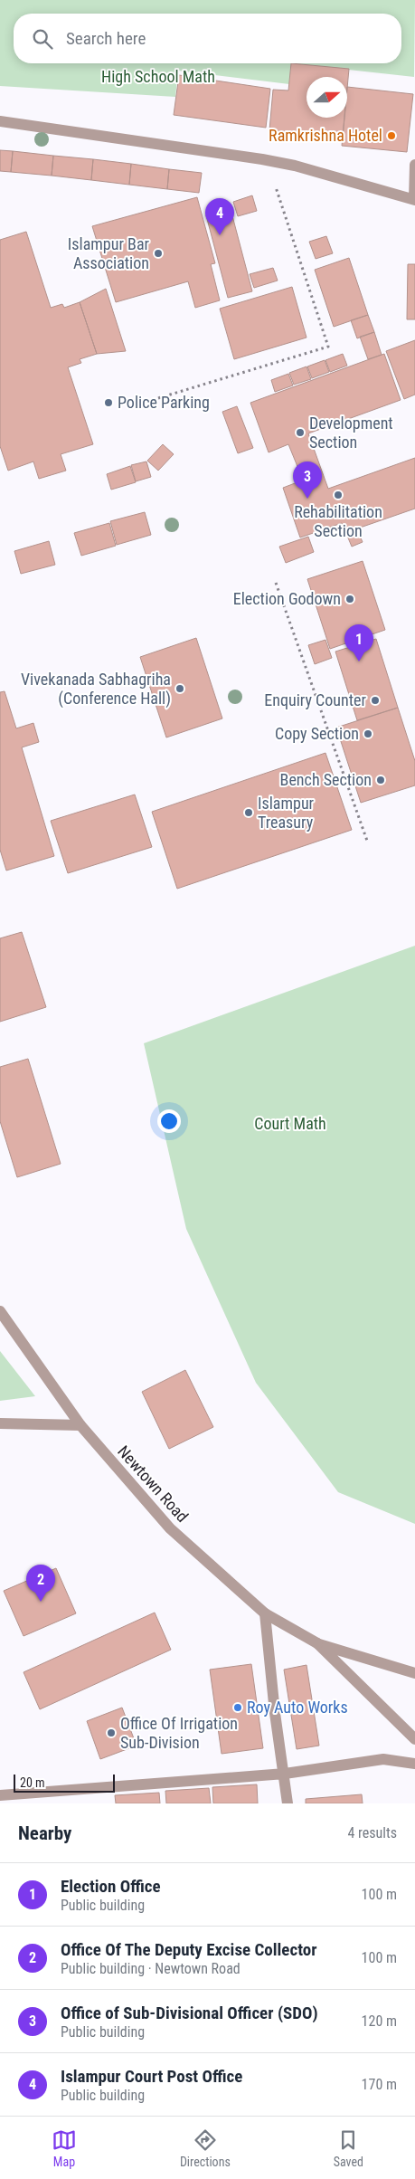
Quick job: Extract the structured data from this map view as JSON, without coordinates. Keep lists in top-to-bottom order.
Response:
{
  "streets": {
    "street": ["Newtown Road"]
  },
  "parks": ["High School Math", "Court Math"],
  "places": [
    "Ramkrishna Hotel",
    "Islampur Bar Association",
    "Police Parking",
    "Development Section",
    "Rehabilitation Section",
    "Election Godown",
    "Vivekanada Sabhagriha (Conference Hall)",
    "Enquiry Counter",
    "Copy Section",
    "Bench Section",
    "Islampur Treasury",
    "Roy Auto Works",
    "Office Of Irrigation Sub-Division"
  ],
  "scale_bar": "20 m",
  "north": "right",
  "page": {
    "search": "Search here",
    "pins": [
      "4",
      "3",
      "1",
      "2"
    ],
    "scale": "20 m",
    "heading": ["Nearby", "4 results"],
    "list": [
      {
        "mark": "1",
        "name": "Election Office",
        "note": "Public building",
        "value": "100 m"
      },
      {
        "mark": "2",
        "name": "Office Of The Deputy Excise Collector",
        "note": "Public building · Newtown Road",
        "value": "100 m"
      },
      {
        "mark": "3",
        "name": "Office of Sub-Divisional Officer (SDO)",
        "note": "Public building",
        "value": "120 m"
      },
      {
        "mark": "4",
        "name": "Islampur Court Post Office",
        "note": "Public building",
        "value": "170 m"
      }
    ],
    "nav": ["Map", "Directions", "Saved"]
  }
}
